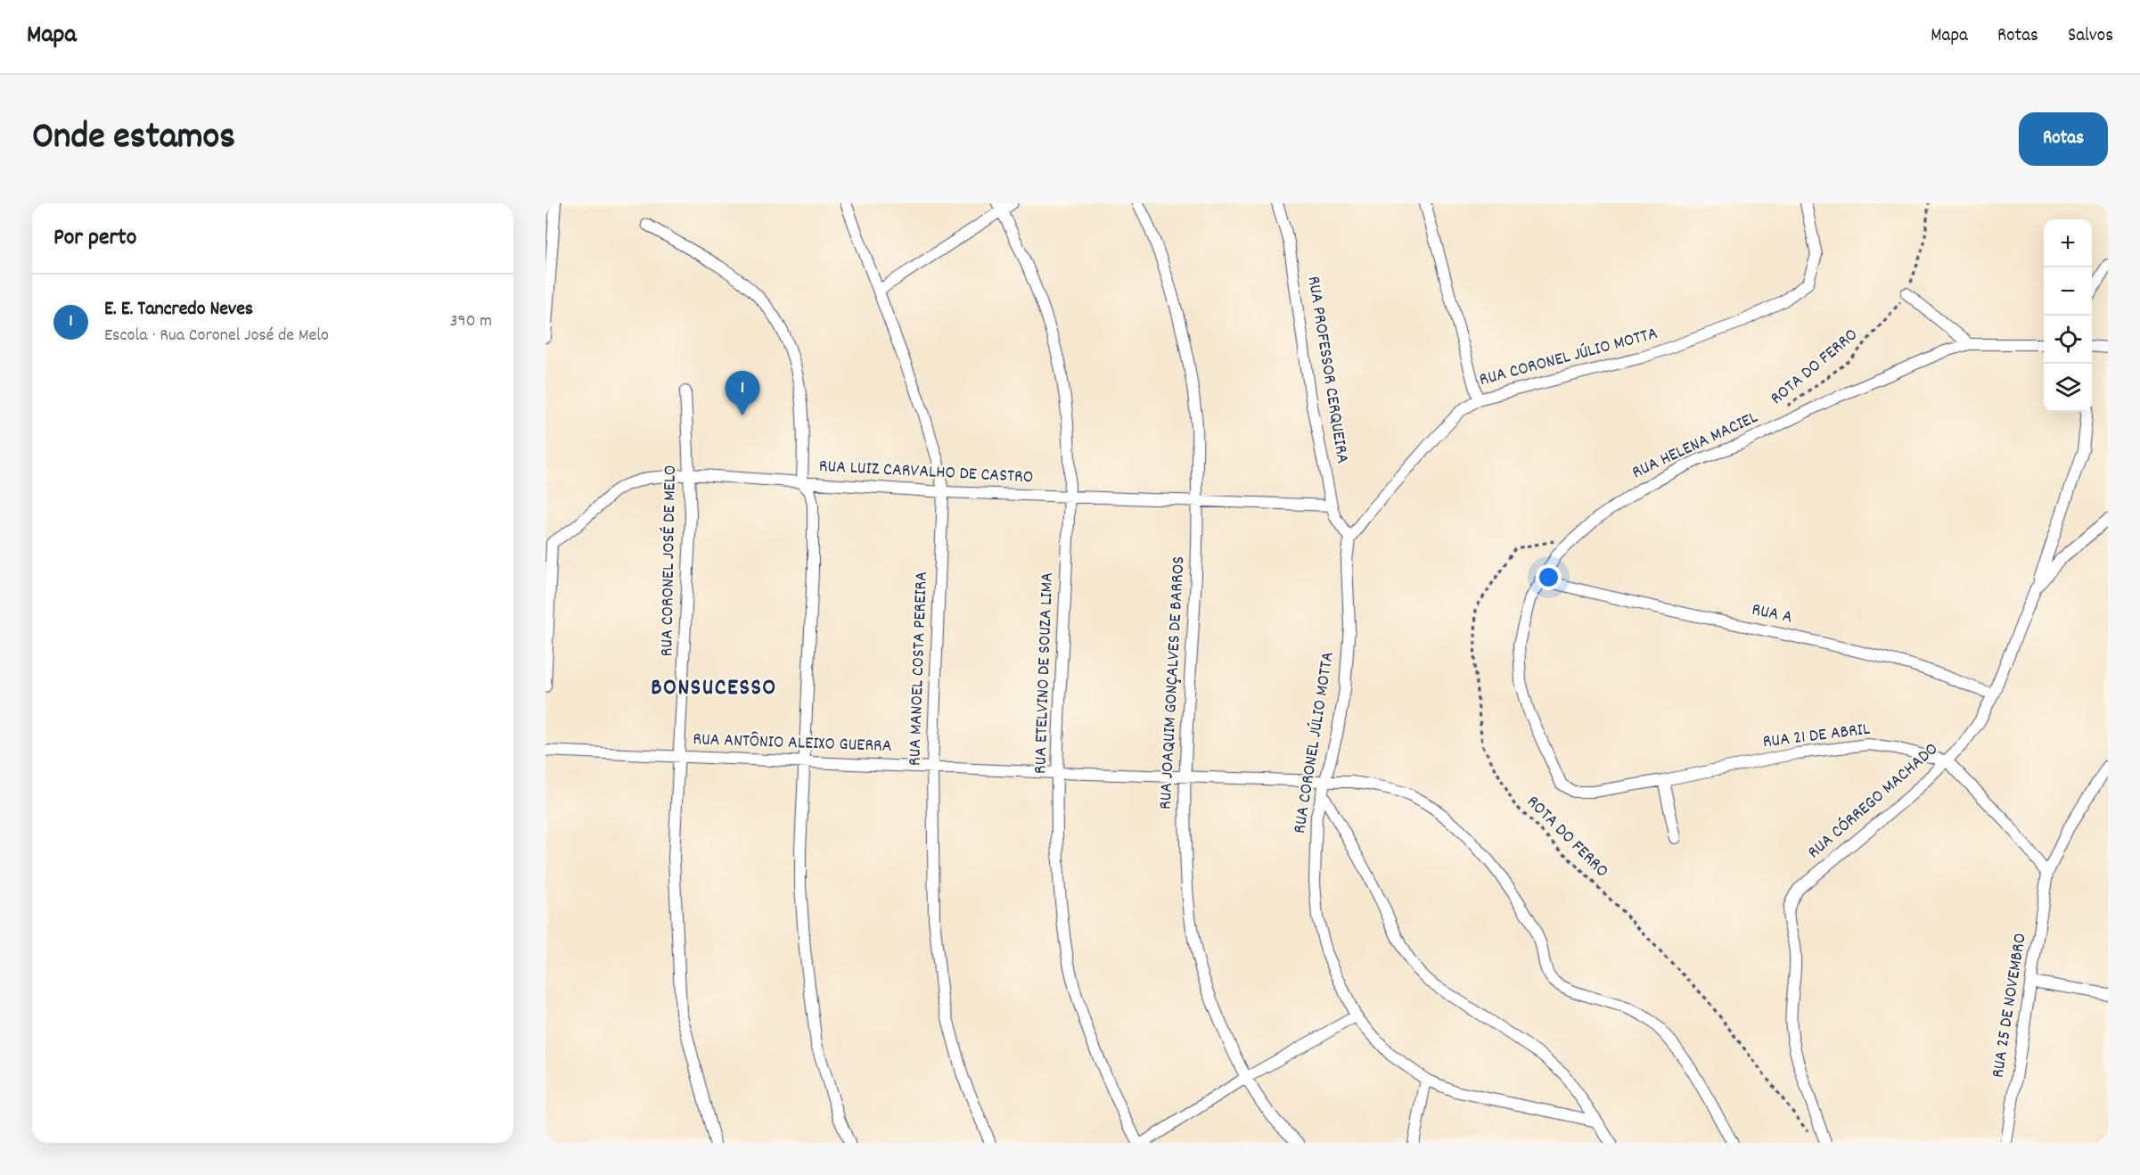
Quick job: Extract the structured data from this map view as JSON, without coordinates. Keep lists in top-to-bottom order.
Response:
{
  "streets": {
    "street": [
      "RUA CORONEL JÚLIO MOTTA",
      "RUA PROFESSOR CERQUEIRA",
      "RUA HELENA MACIEL",
      "RUA LUIZ CARVALHO DE CASTRO",
      "RUA CORONEL JOSÉ DE MELO",
      "RUA A",
      "RUA MANOEL COSTA PEREIRA",
      "RUA ETELVINO DE SOUZA LIMA",
      "RUA JOAQUIM GONÇALVES DE BARROS",
      "RUA 21 DE ABRIL",
      "RUA ANTÔNIO ALEIXO GUERRA",
      "RUA CÓRREGO MACHADO",
      "RUA 25 DE NOVEMBRO"
    ],
    "path": ["ROTA DO FERRO"]
  },
  "crossings": [
    ["RUA CORONEL JÚLIO MOTTA", "RUA PROFESSOR CERQUEIRA"],
    ["RUA CORONEL JÚLIO MOTTA", "RUA ANTÔNIO ALEIXO GUERRA"],
    ["ROTA DO FERRO", "RUA HELENA MACIEL"],
    ["RUA PROFESSOR CERQUEIRA", "RUA LUIZ CARVALHO DE CASTRO"],
    ["RUA HELENA MACIEL", "RUA A"],
    ["RUA HELENA MACIEL", "RUA 21 DE ABRIL"],
    ["RUA LUIZ CARVALHO DE CASTRO", "RUA CORONEL JOSÉ DE MELO"],
    ["RUA LUIZ CARVALHO DE CASTRO", "RUA MANOEL COSTA PEREIRA"],
    ["RUA LUIZ CARVALHO DE CASTRO", "RUA ETELVINO DE SOUZA LIMA"],
    ["RUA LUIZ CARVALHO DE CASTRO", "RUA JOAQUIM GONÇALVES DE BARROS"],
    ["RUA CORONEL JOSÉ DE MELO", "RUA ANTÔNIO ALEIXO GUERRA"],
    ["RUA A", "RUA CÓRREGO MACHADO"],
    ["RUA MANOEL COSTA PEREIRA", "RUA ANTÔNIO ALEIXO GUERRA"],
    ["RUA ETELVINO DE SOUZA LIMA", "RUA ANTÔNIO ALEIXO GUERRA"],
    ["RUA JOAQUIM GONÇALVES DE BARROS", "RUA ANTÔNIO ALEIXO GUERRA"],
    ["RUA 21 DE ABRIL", "RUA CÓRREGO MACHADO"],
    ["RUA 21 DE ABRIL", "RUA 25 DE NOVEMBRO"]
  ],
  "districts": ["BONSUCESSO"],
  "page": {
    "header": "Mapa",
    "nav": ["Mapa", "Rotas", "Salvos"],
    "title": "Onde estamos",
    "buttons": "Rotas",
    "heading": "Por perto",
    "map_buttons": ["+", "−"],
    "list": [
      {
        "mark": "1",
        "name": "E. E. Tancredo Neves",
        "note": "Escola · Rua Coronel José de Melo",
        "value": "390 m"
      }
    ],
    "pins": "1"
  }
}
